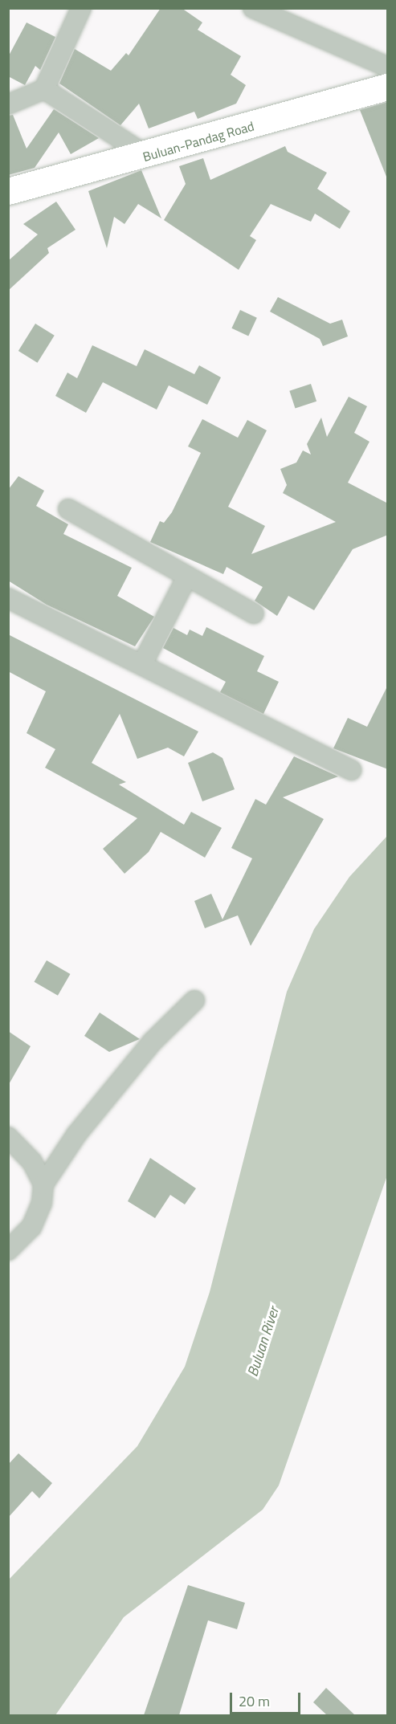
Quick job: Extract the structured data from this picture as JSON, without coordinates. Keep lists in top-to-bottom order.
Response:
{
  "streets": {
    "main road": ["Buluan-Pandag Road"]
  },
  "water": ["Buluan River"],
  "scale_bar": "20 m"
}
